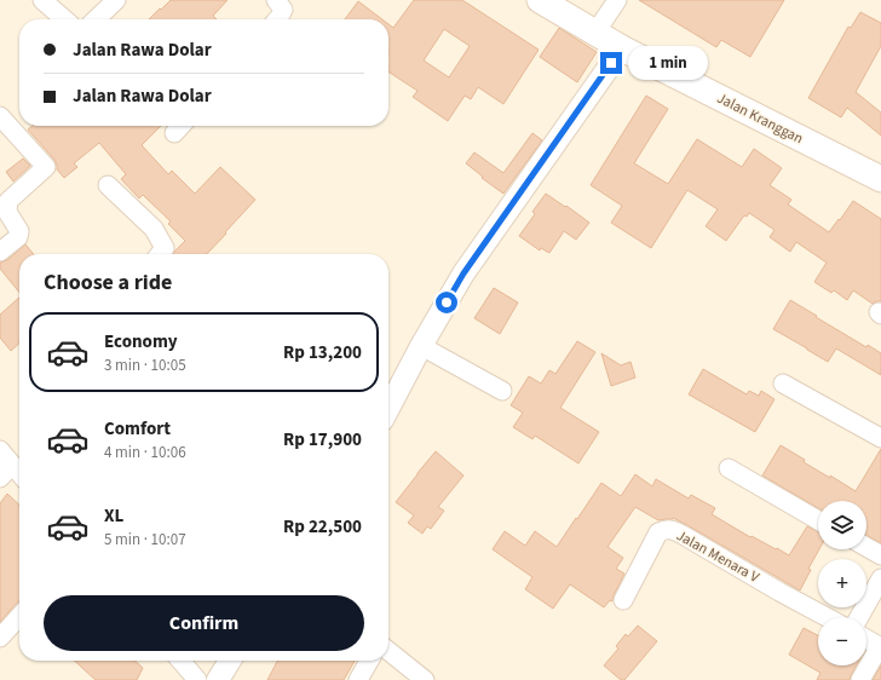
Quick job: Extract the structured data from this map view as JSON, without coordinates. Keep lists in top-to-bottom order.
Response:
{
  "streets": {
    "main road": ["Jalan Kranggan"],
    "street": ["Jalan Menara V"]
  },
  "page": {
    "banner": ["Jalan Rawa Dolar", "Jalan Rawa Dolar"],
    "bubble": "1 min",
    "heading": "Choose a ride",
    "list": [
      {
        "name": "Economy",
        "note": "3 min · 10:05",
        "value": "Rp 13,200"
      },
      {
        "name": "Comfort",
        "note": "4 min · 10:06",
        "value": "Rp 17,900"
      },
      {
        "name": "XL",
        "note": "5 min · 10:07",
        "value": "Rp 22,500"
      }
    ],
    "map_buttons": ["+", "−"],
    "buttons": "Confirm"
  }
}
